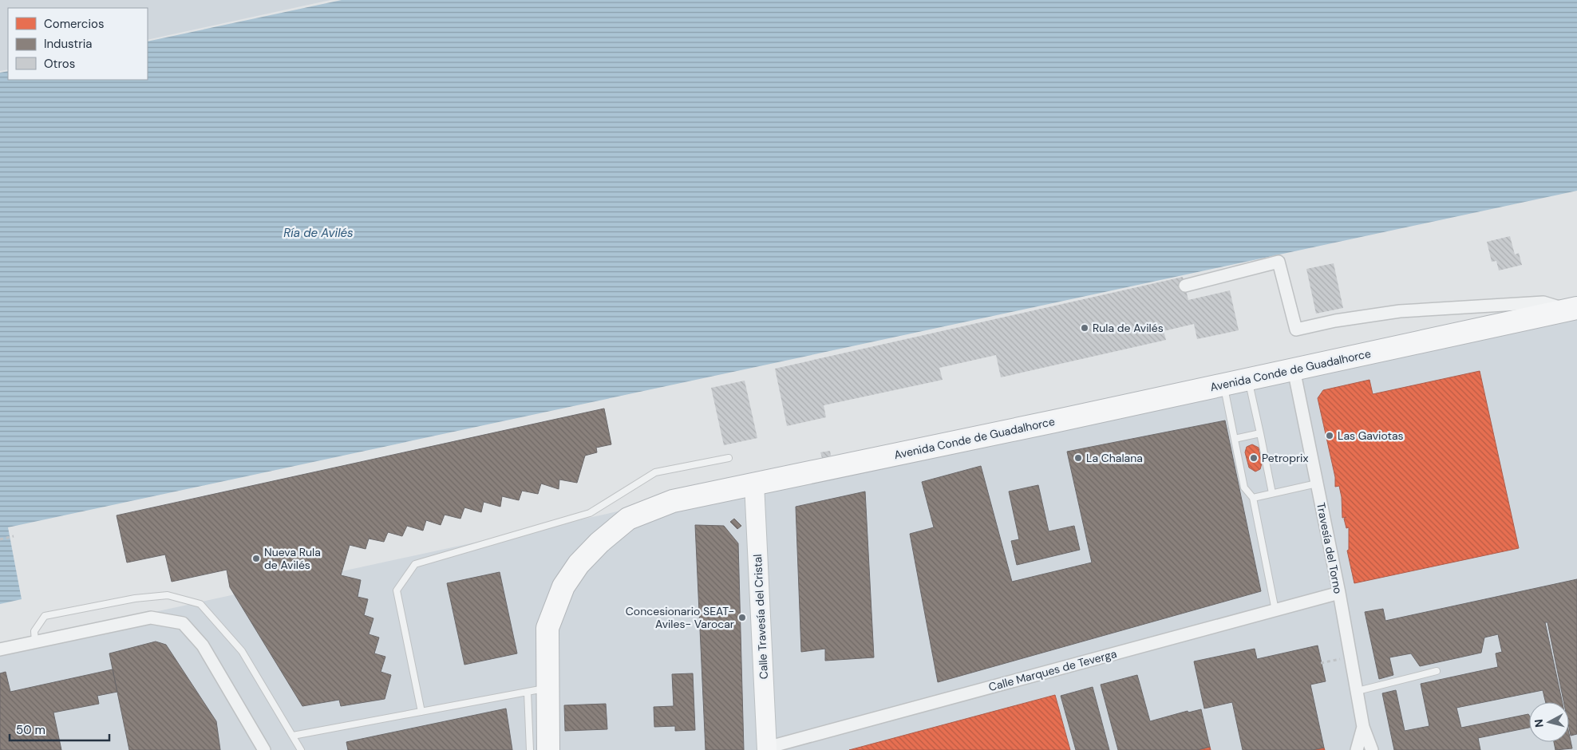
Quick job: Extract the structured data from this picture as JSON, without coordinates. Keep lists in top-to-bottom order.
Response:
{
  "streets": {
    "highway": ["Avenida Conde de Guadalhorce"],
    "main road": ["Calle Travesía del Cristal"],
    "street": ["Travesía del Torno", "Calle Marques de Teverga"]
  },
  "crossings": [
    ["Avenida Conde de Guadalhorce", "Travesía del Torno"],
    ["Avenida Conde de Guadalhorce", "Calle Travesía del Cristal"],
    ["Travesía del Torno", "Calle Marques de Teverga"],
    ["Calle Travesía del Cristal", "Calle Marques de Teverga"]
  ],
  "water": ["Ría de Avilés"],
  "places": [
    "Rula de Avilés",
    "Las Gaviotas",
    "La Chalana",
    "Petroprix",
    "Nueva Rula de Avilés",
    "Concesionario SEAT- Aviles- Varocar"
  ],
  "legend": ["Comercios", "Industria", "Otros"],
  "scale_bar": "50 m",
  "north": "left"
}
